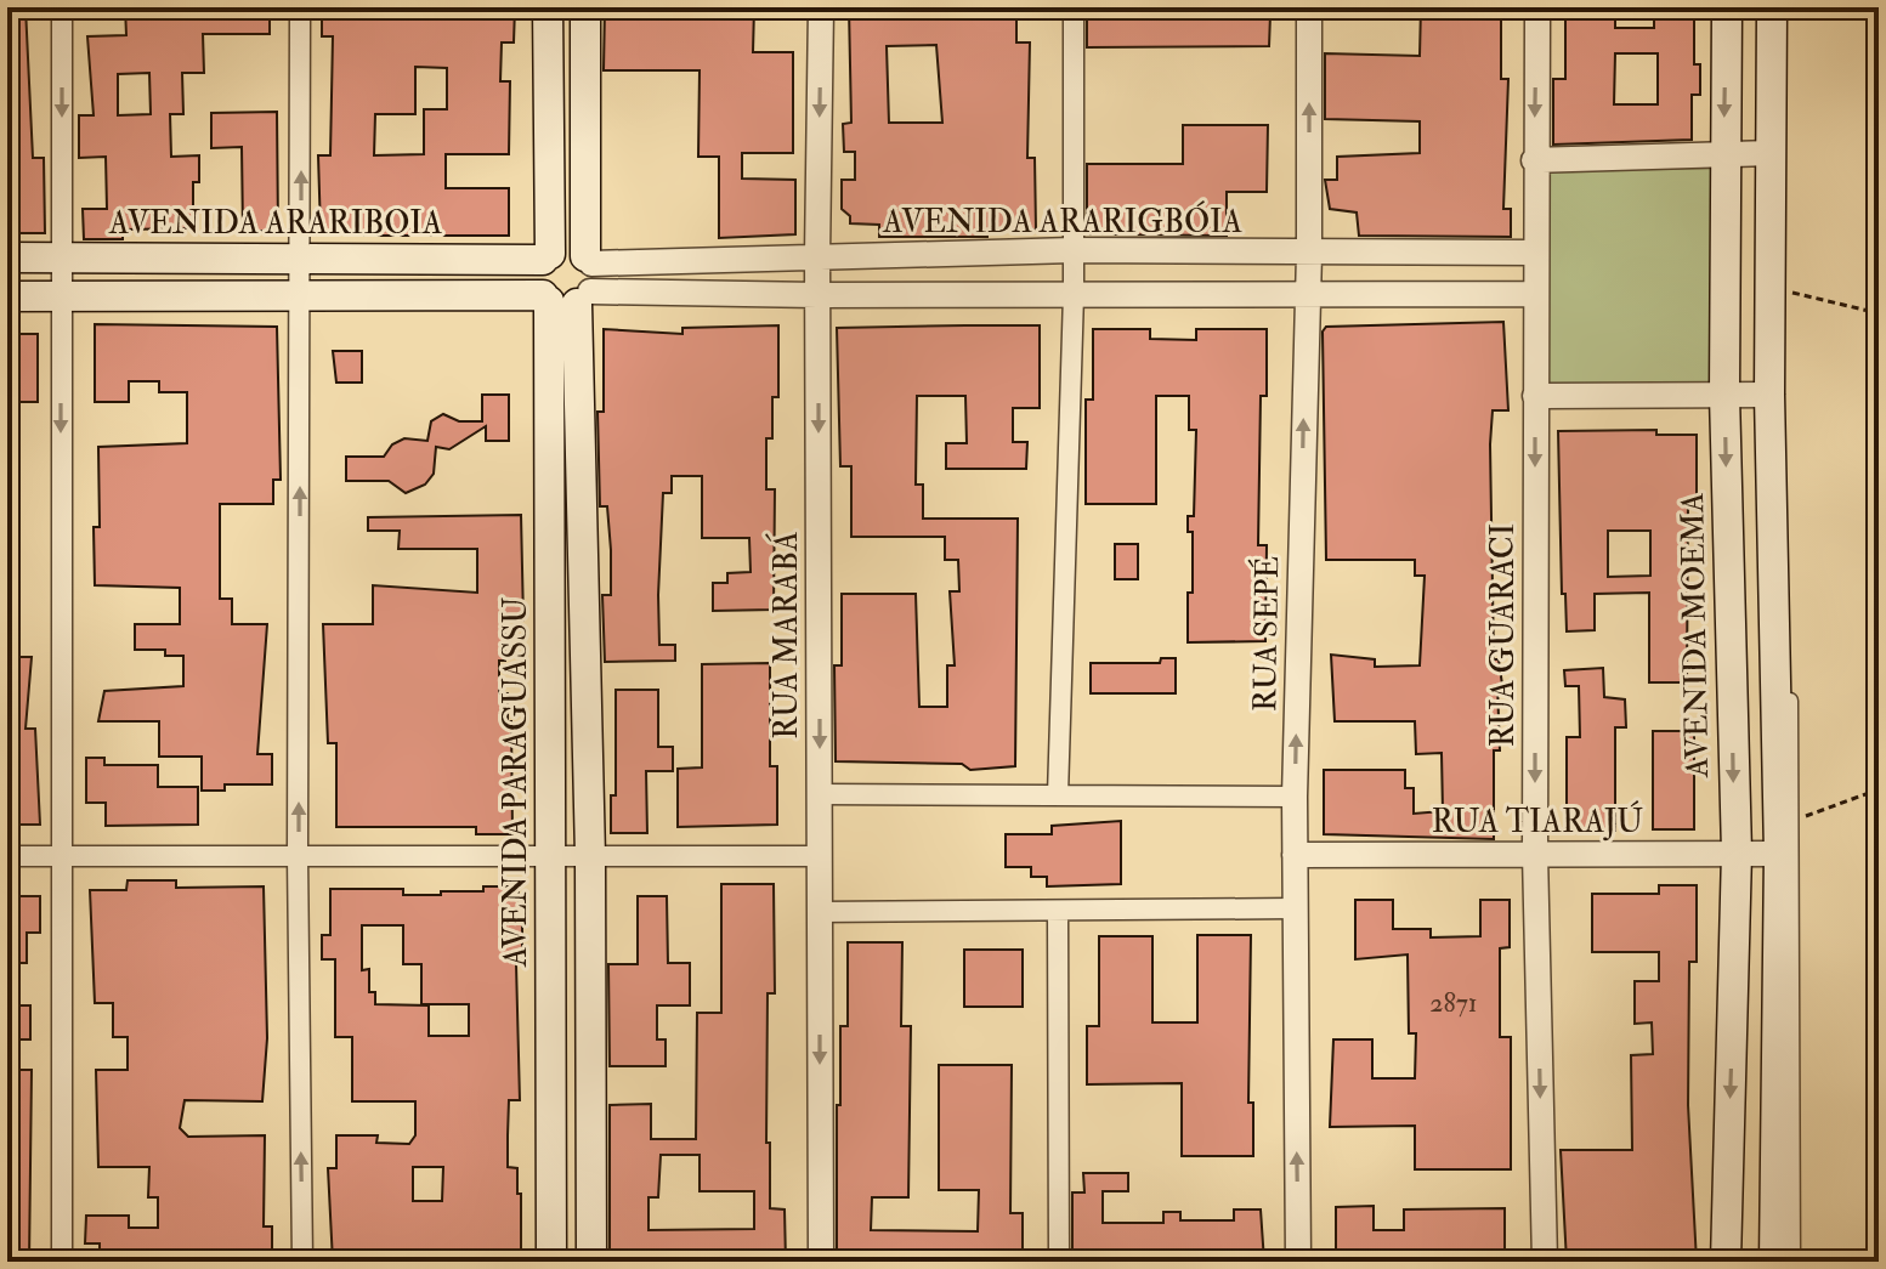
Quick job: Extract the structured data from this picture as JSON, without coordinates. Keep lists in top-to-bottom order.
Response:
{
  "streets": {
    "main road": ["AVENIDA ARARIBOIA", "AVENIDA MOEMA", "AVENIDA PARAGUASSU"],
    "street": [
      "AVENIDA ARARIGBÓIA",
      "RUA SEPÉ",
      "RUA MARABÁ",
      "RUA GUARACI",
      "RUA TIARAJÚ"
    ]
  },
  "crossings": [
    ["AVENIDA ARARIGBÓIA", "AVENIDA ARARIBOIA"],
    ["AVENIDA ARARIGBÓIA", "RUA SEPÉ"],
    ["AVENIDA ARARIGBÓIA", "RUA MARABÁ"],
    ["AVENIDA ARARIGBÓIA", "RUA GUARACI"],
    ["AVENIDA ARARIGBÓIA", "AVENIDA PARAGUASSU"],
    ["AVENIDA ARARIBOIA", "AVENIDA PARAGUASSU"],
    ["RUA SEPÉ", "RUA TIARAJÚ"],
    ["RUA GUARACI", "RUA TIARAJÚ"],
    ["AVENIDA MOEMA", "RUA TIARAJÚ"]
  ],
  "one_way": ["RUA SEPÉ", "RUA MARABÁ", "RUA GUARACI"],
  "house_numbers": ["2871"]
}
